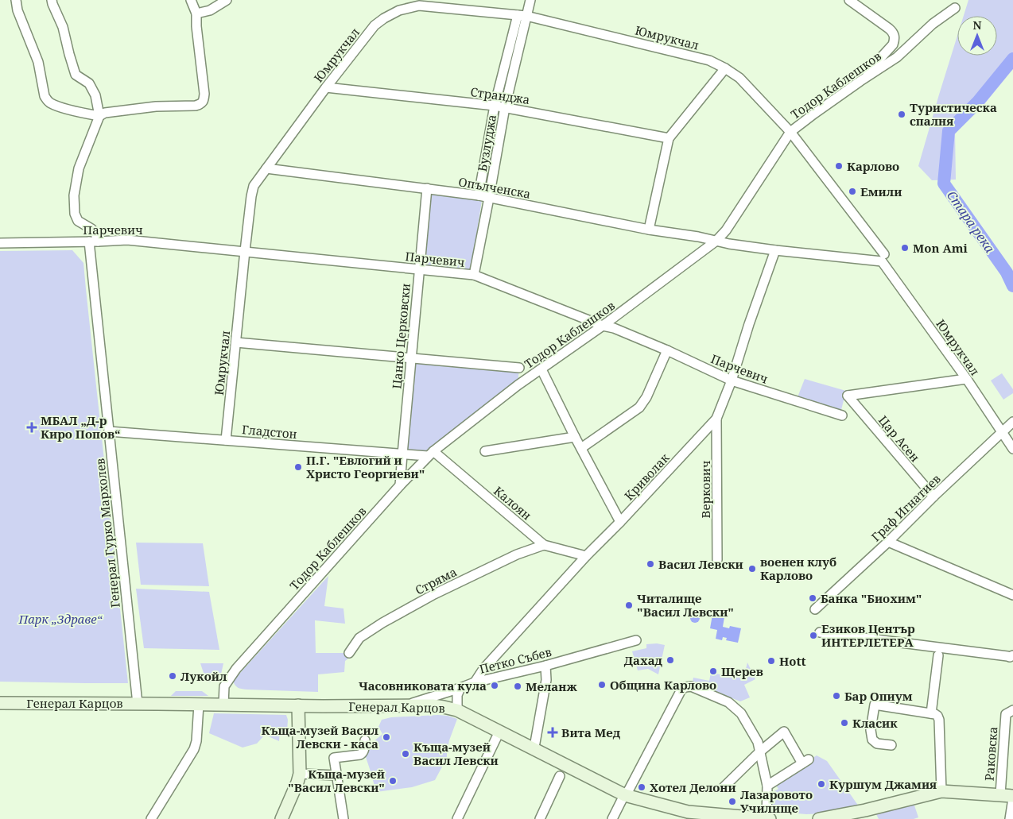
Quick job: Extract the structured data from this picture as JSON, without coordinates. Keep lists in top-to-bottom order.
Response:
{
  "streets": {
    "main road": ["Генерал Карцов"],
    "street": [
      "Юмрукчал",
      "Тодор Каблешков",
      "Странджа",
      "Бузлуджа",
      "Опълченска",
      "Парчевич",
      "Цанко Церковски",
      "Гладстон",
      "Цар Асен",
      "Криволак",
      "Веркович",
      "Калоян",
      "Граф Игнатиев",
      "Генерал Гурко Мархолев",
      "Стряма",
      "Петко Събев",
      "Раковска"
    ]
  },
  "crossings": [
    ["Юмрукчал", "Тодор Каблешков"],
    ["Юмрукчал", "Странджа"],
    ["Юмрукчал", "Бузлуджа"],
    ["Юмрукчал", "Опълченска"],
    ["Юмрукчал", "Парчевич"],
    ["Юмрукчал", "Гладстон"],
    ["Юмрукчал", "Цар Асен"],
    ["Юмрукчал", "Граф Игнатиев"],
    ["Тодор Каблешков", "Опълченска"],
    ["Тодор Каблешков", "Парчевич"],
    ["Тодор Каблешков", "Цанко Церковски"],
    ["Тодор Каблешков", "Гладстон"],
    ["Тодор Каблешков", "Калоян"],
    ["Тодор Каблешков", "Генерал Карцов"],
    ["Странджа", "Бузлуджа"],
    ["Бузлуджа", "Опълченска"],
    ["Бузлуджа", "Парчевич"],
    ["Опълченска", "Цанко Церковски"],
    ["Опълченска", "Криволак"],
    ["Парчевич", "Цанко Церковски"],
    ["Парчевич", "Криволак"],
    ["Парчевич", "Генерал Гурко Мархолев"],
    ["Цанко Церковски", "Гладстон"],
    ["Гладстон", "Калоян"],
    ["Гладстон", "Генерал Гурко Мархолев"],
    ["Цар Асен", "Граф Игнатиев"],
    ["Криволак", "Веркович"],
    ["Криволак", "Калоян"],
    ["Криволак", "Петко Събев"],
    ["Калоян", "Стряма"],
    ["Генерал Гурко Мархолев", "Генерал Карцов"],
    ["Петко Събев", "Генерал Карцов"]
  ],
  "water": ["Стара река"],
  "parks": ["Парк „Здраве“"],
  "places": {
    "other": [
      "Туристическа спалня",
      "Карлово",
      "Емили",
      "Mon Ami",
      "П.Г. \"Евлогий и Христо Георгиеви\"",
      "Васил Левски",
      "военен клуб Карлово",
      "Банка \"Биохим\"",
      "Читалище \"Васил Левски\"",
      "Езиков Център ИНТЕРЛЕТЕРА",
      "Дахад",
      "Hott",
      "Щерев",
      "Лукойл",
      "Община Карлово",
      "Часовниковата кула",
      "Меланж",
      "Бар Опиум",
      "Класик",
      "Къща-музей Васил Левски - каса",
      "Къща-музей Васил Левски",
      "Къща-музей \"Васил Левски\"",
      "Куршум Джамия",
      "Хотел Делони",
      "Лазаровото Училище"
    ],
    "health": ["МБАЛ „Д-р Киро Попов“", "Вита Мед"]
  },
  "north": "top"
}
